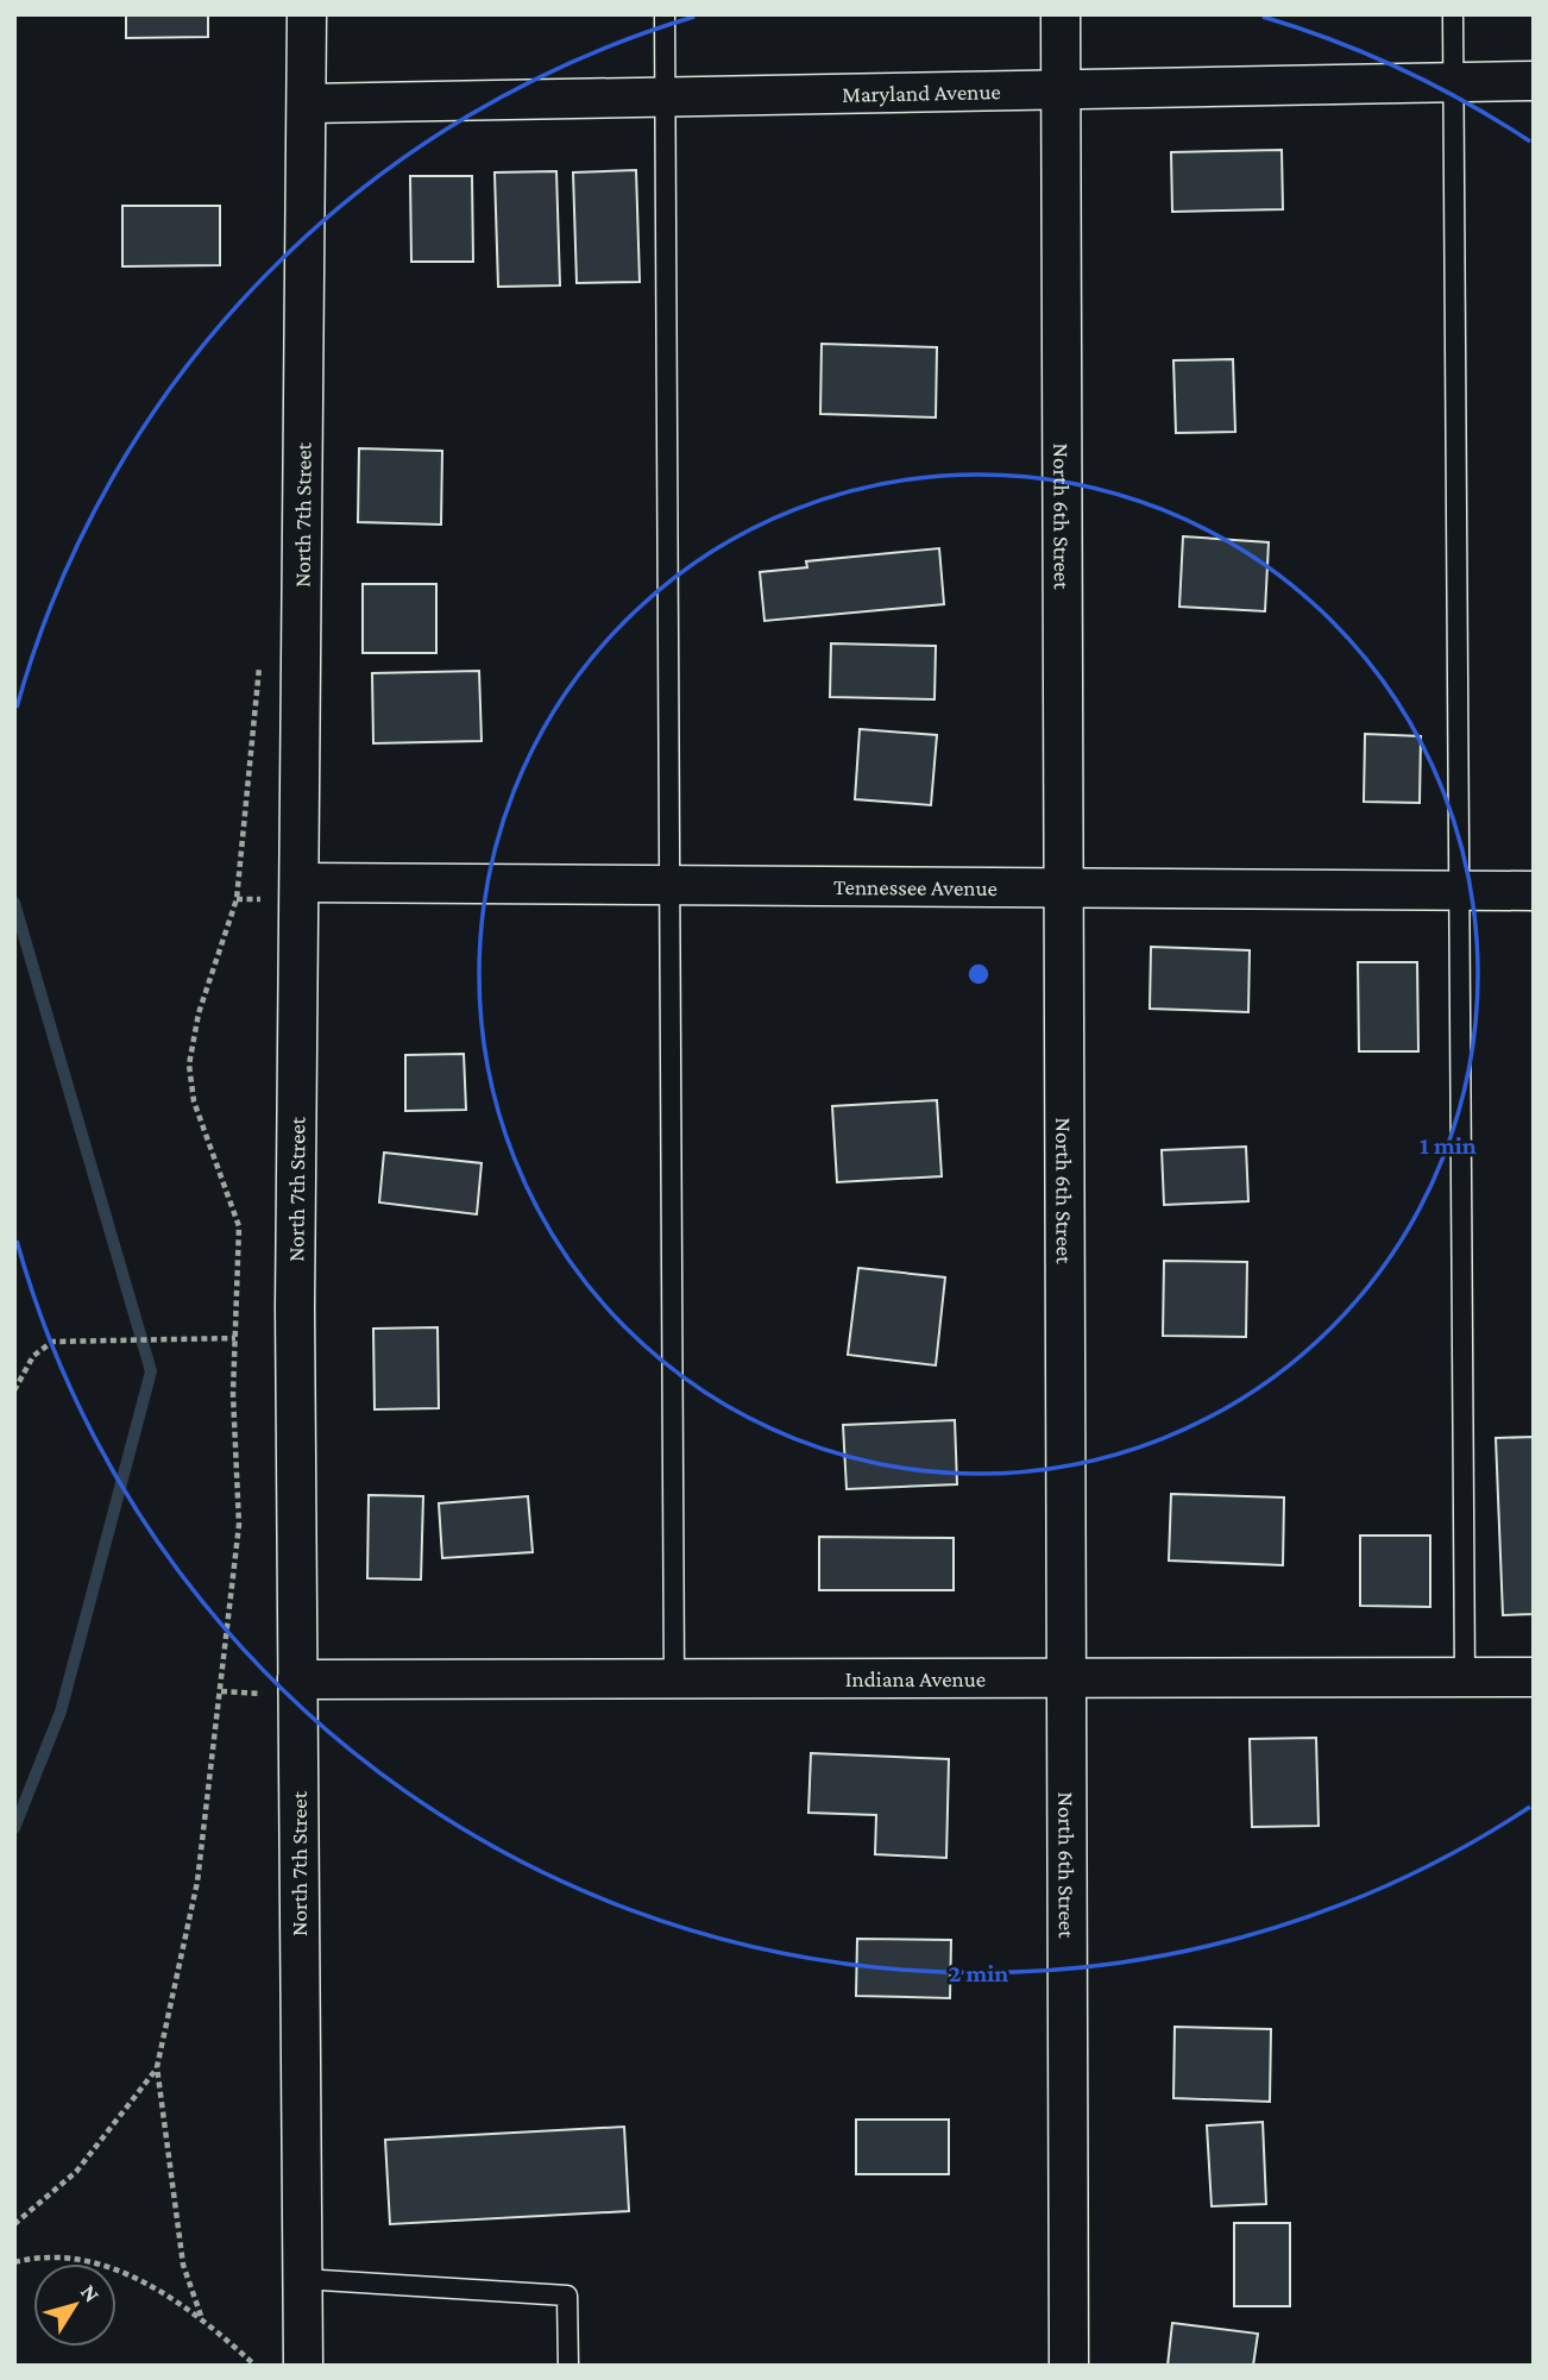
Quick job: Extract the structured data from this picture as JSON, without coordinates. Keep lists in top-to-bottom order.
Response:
{
  "streets": {
    "street": [
      "Maryland Avenue",
      "North 7th Street",
      "North 6th Street",
      "Tennessee Avenue",
      "Indiana Avenue"
    ]
  },
  "crossings": [
    ["Maryland Avenue", "North 7th Street"],
    ["Maryland Avenue", "North 6th Street"],
    ["North 7th Street", "Tennessee Avenue"],
    ["North 7th Street", "Indiana Avenue"],
    ["North 6th Street", "Tennessee Avenue"],
    ["North 6th Street", "Indiana Avenue"]
  ],
  "north": "top right",
  "rings": ["1 min", "2 min"]
}
